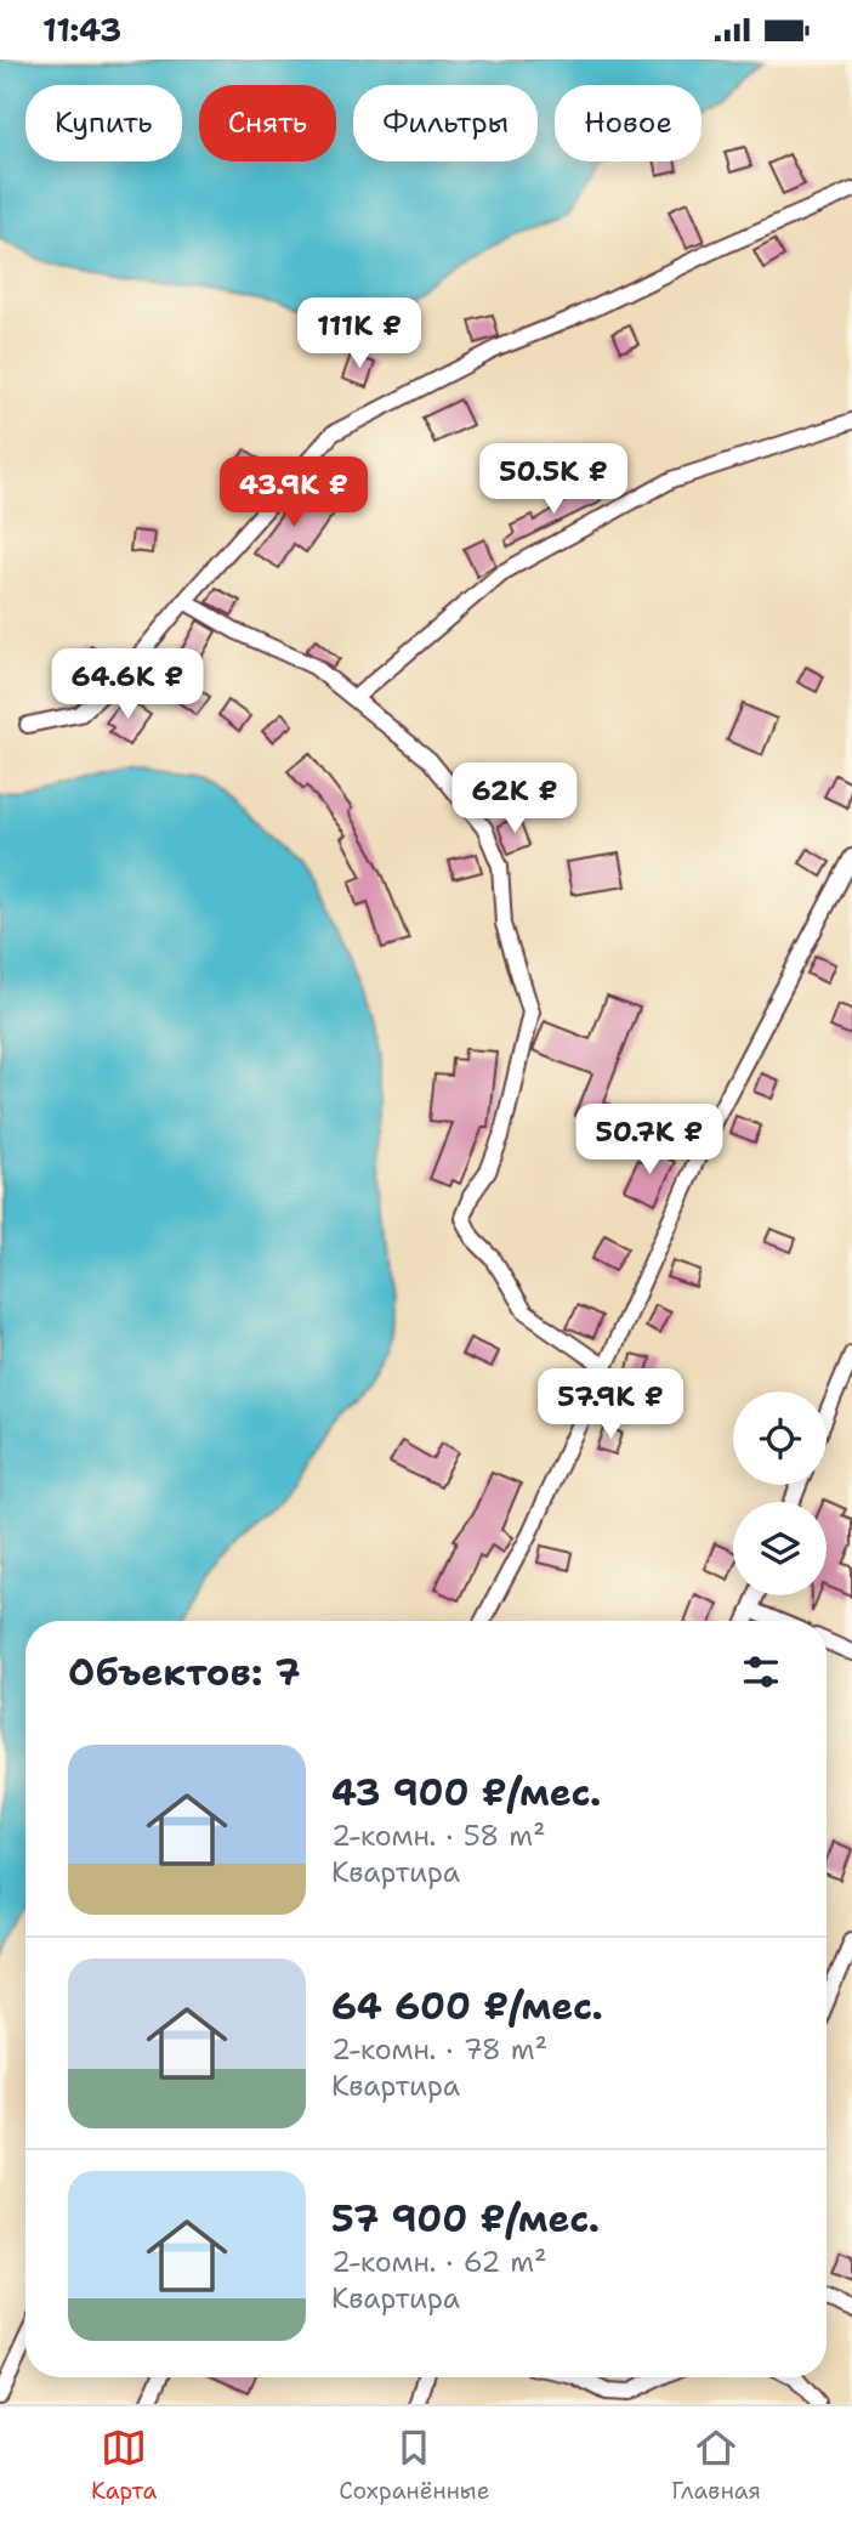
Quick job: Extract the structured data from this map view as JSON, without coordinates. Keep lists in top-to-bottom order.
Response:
{
  "page": {
    "status": "11:43",
    "chip": [
      "Купить",
      "Снять",
      "Фильтры",
      "Новое"
    ],
    "price": [
      "111K ₽",
      "50.5K ₽",
      "43.9K ₽",
      "64.6K ₽",
      "62K ₽",
      "50.7K ₽",
      "57.9K ₽"
    ],
    "heading": "Объектов: 7",
    "list": [
      {
        "name": "43 900 ₽/мес.",
        "note": "2-комн. · 58 m² · Квартира"
      },
      {
        "name": "64 600 ₽/мес.",
        "note": "2-комн. · 78 m² · Квартира"
      },
      {
        "name": "57 900 ₽/мес.",
        "note": "2-комн. · 62 m² · Квартира"
      }
    ],
    "tabs": ["Карта", "Сохранённые", "Главная"]
  }
}
